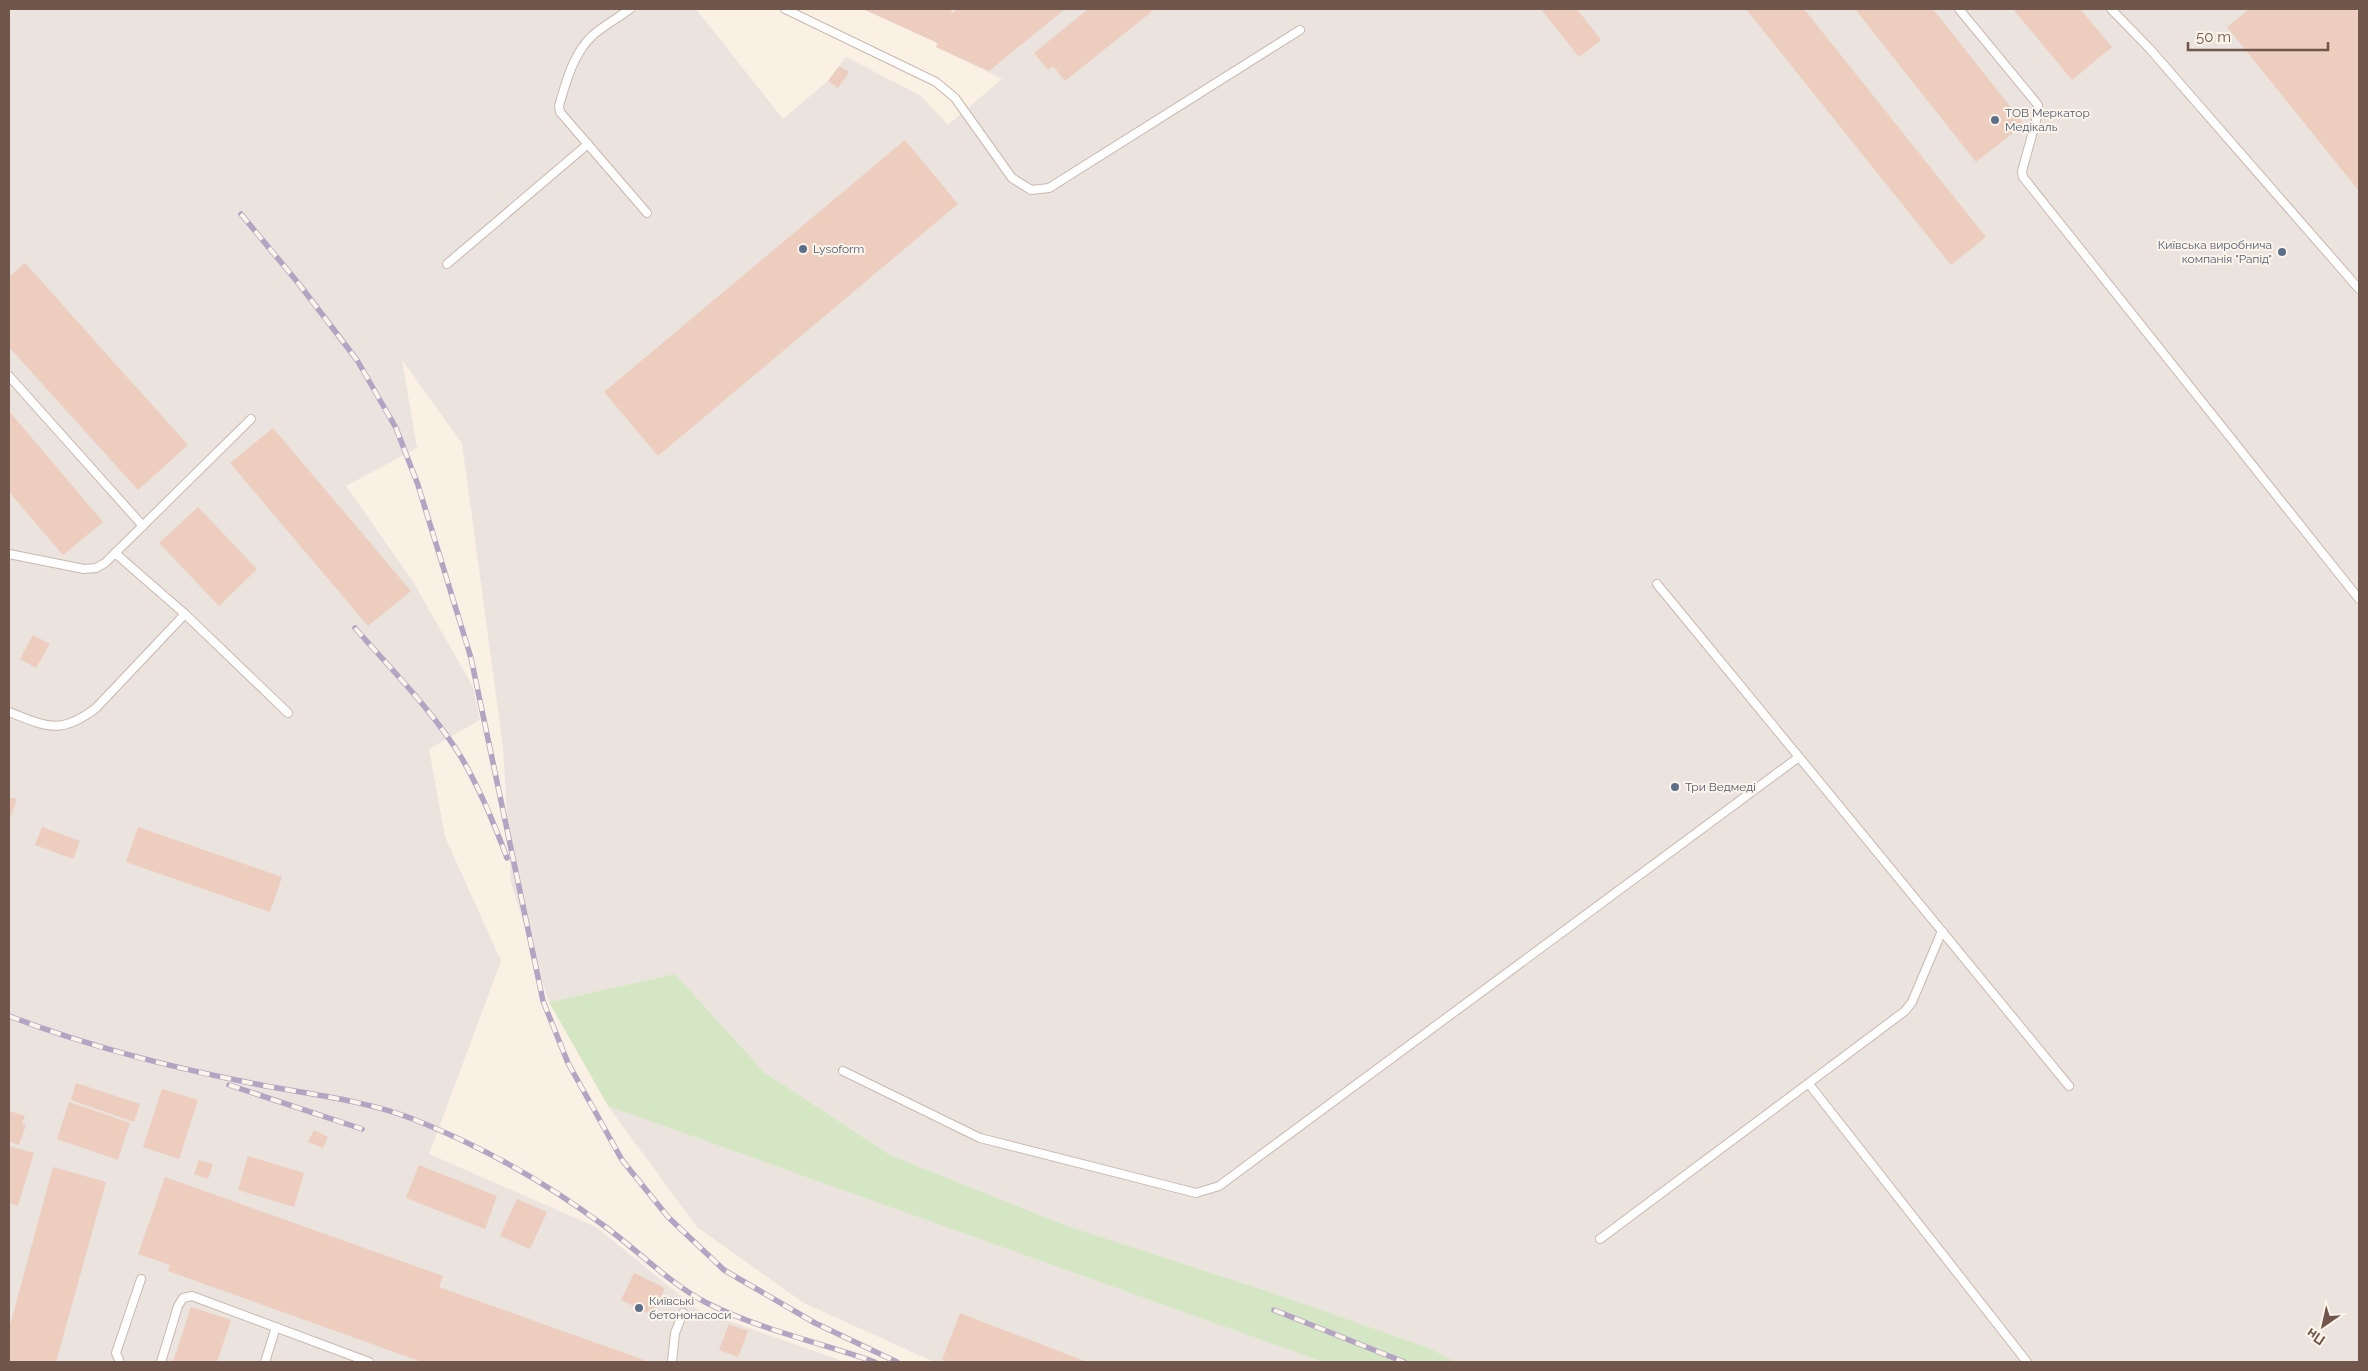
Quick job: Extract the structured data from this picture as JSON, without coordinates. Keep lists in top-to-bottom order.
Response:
{
  "places": [
    "ТОВ Меркатор Медікаль",
    "Lysoform",
    "Київська виробнича компанія \"Рапід\"",
    "Три Ведмеді",
    "Київські бетононасоси"
  ],
  "scale_bar": "50 m",
  "north": "bottom left"
}
